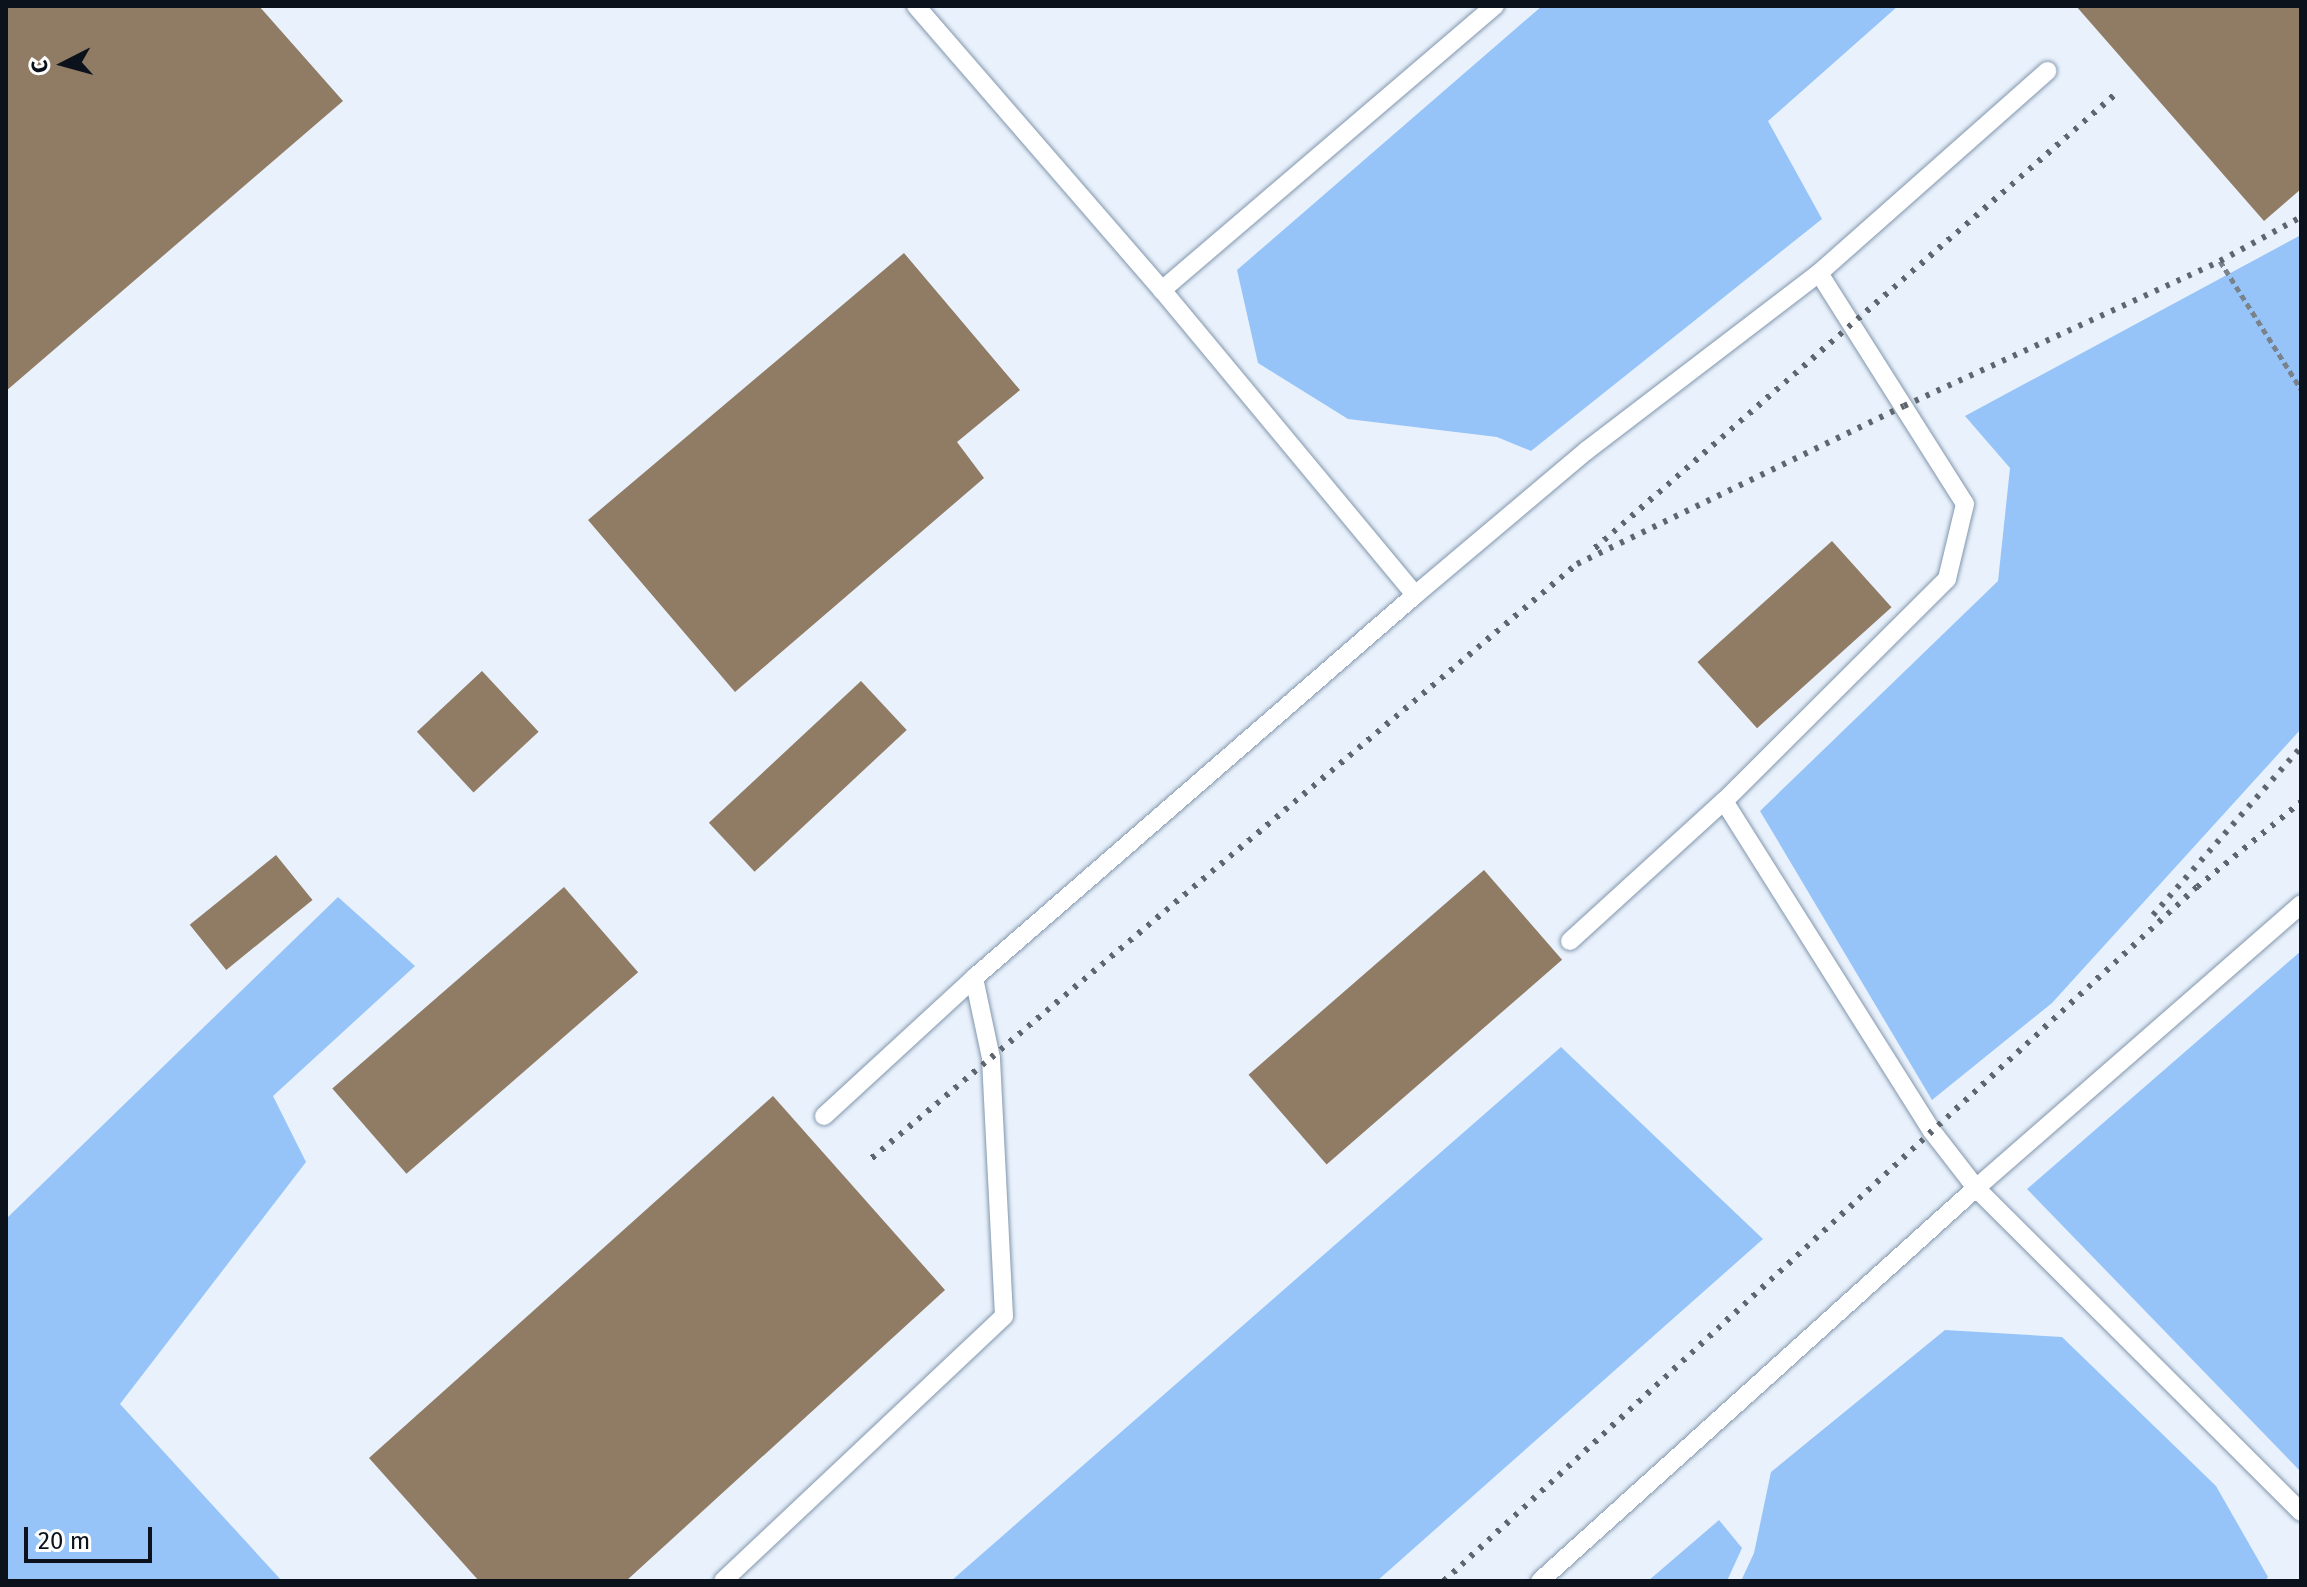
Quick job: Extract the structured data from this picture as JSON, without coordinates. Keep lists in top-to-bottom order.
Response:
{
  "scale_bar": "20 m",
  "north": "left"
}
